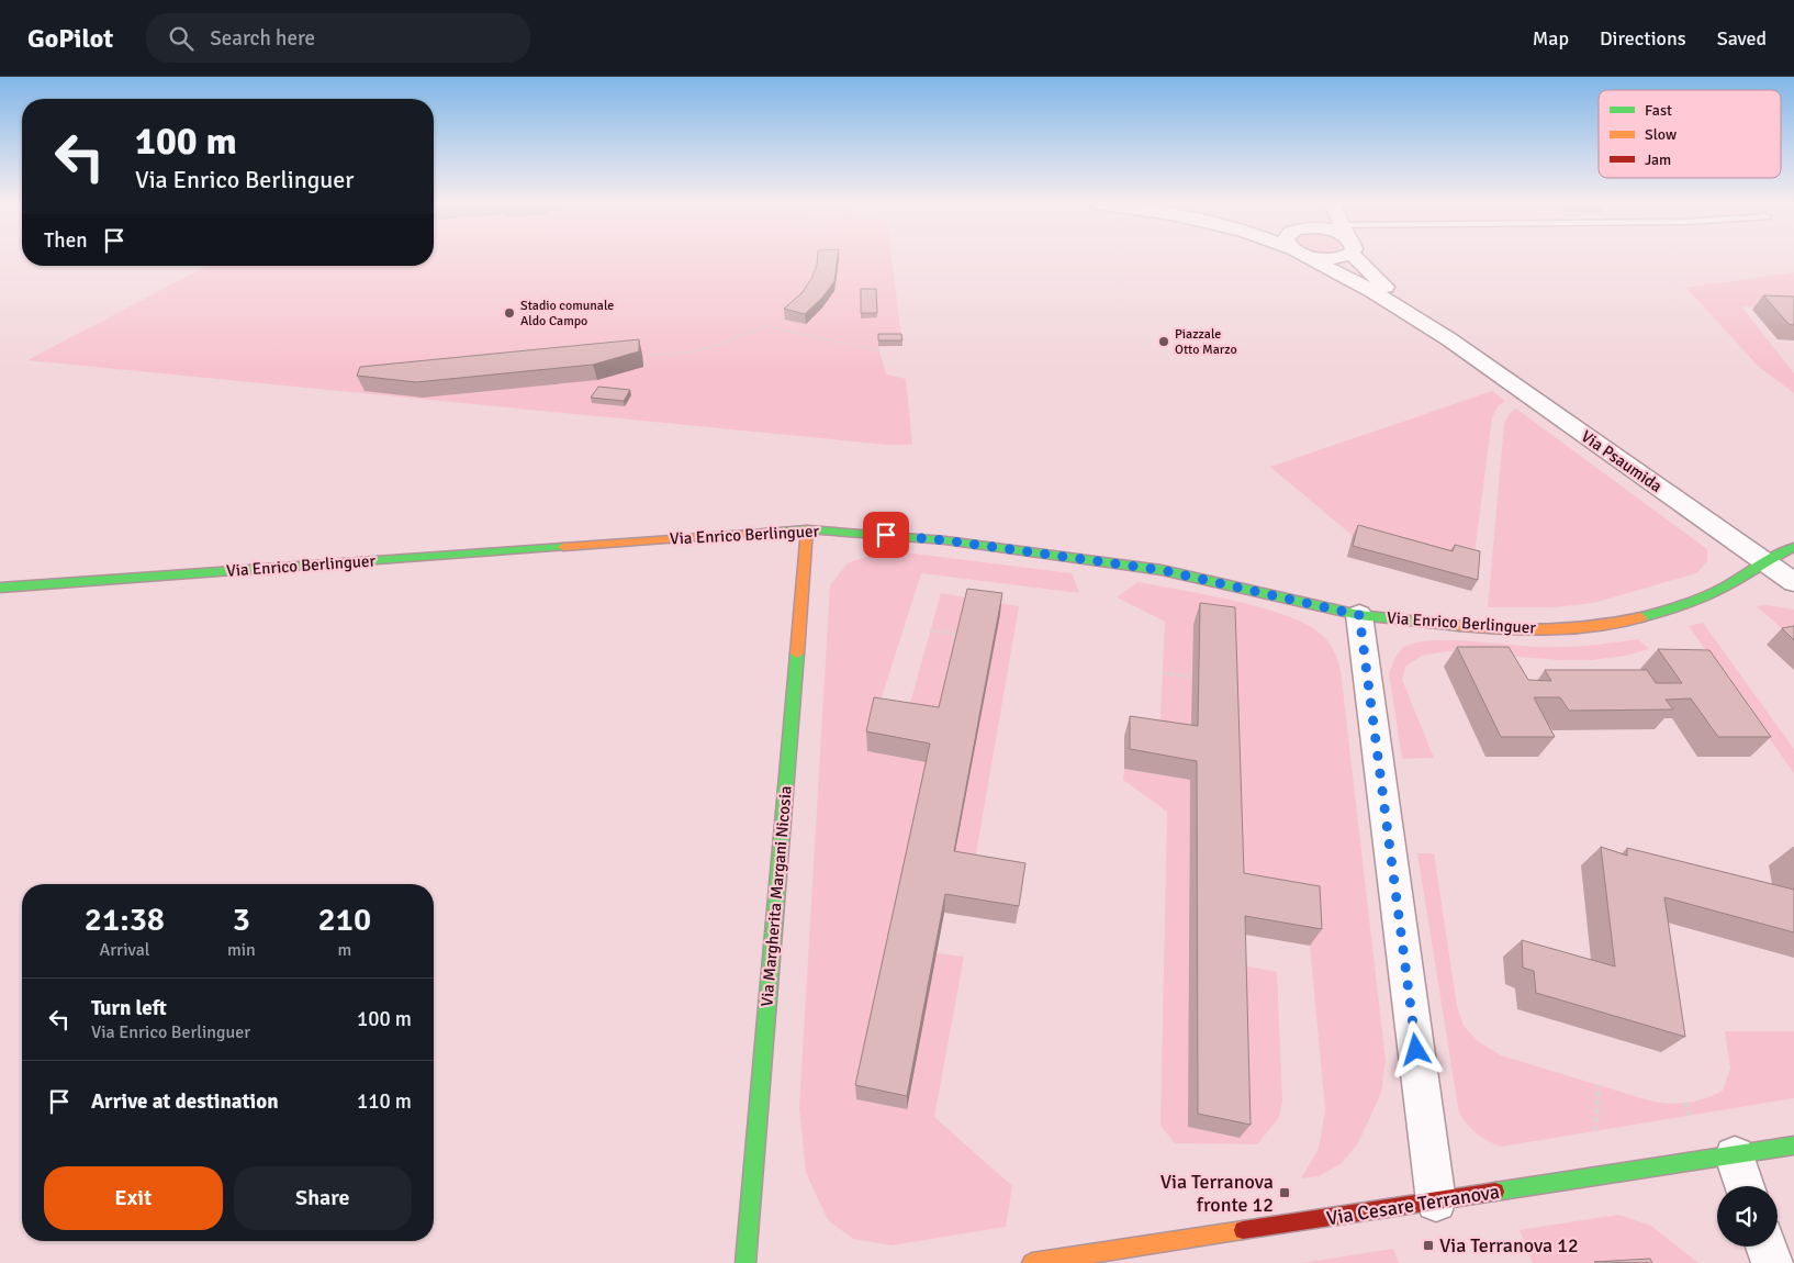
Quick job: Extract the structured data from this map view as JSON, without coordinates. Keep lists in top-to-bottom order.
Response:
{
  "streets": {
    "street": [
      "Via Psaumida",
      "Via Enrico Berlinguer",
      "Via Margherita Margani Nicosia",
      "Via Cesare Terranova"
    ]
  },
  "crossings": [
    ["Via Psaumida", "Via Enrico Berlinguer"],
    ["Via Enrico Berlinguer", "Via Margherita Margani Nicosia"]
  ],
  "places": {
    "other": ["Stadio comunale Aldo Campo", "Piazzale Otto Marzo"],
    "transit": ["Via Terranova fronte 12", "Via Terranova 12"]
  },
  "legend": ["Fast", "Slow", "Jam"],
  "page": {
    "header": "GoPilot",
    "search": "Search here",
    "nav": ["Map", "Directions", "Saved"],
    "turn": ["100 m", "Via Enrico Berlinguer"],
    "then": "Then",
    "eta": [
      "21:38",
      "Arrival",
      "3",
      "min",
      "210",
      "m"
    ],
    "list": [
      {
        "name": "Turn left",
        "note": "Via Enrico Berlinguer",
        "value": "100 m"
      },
      {
        "name": "Arrive at destination",
        "value": "110 m"
      }
    ],
    "buttons": ["Exit", "Share"]
  }
}
